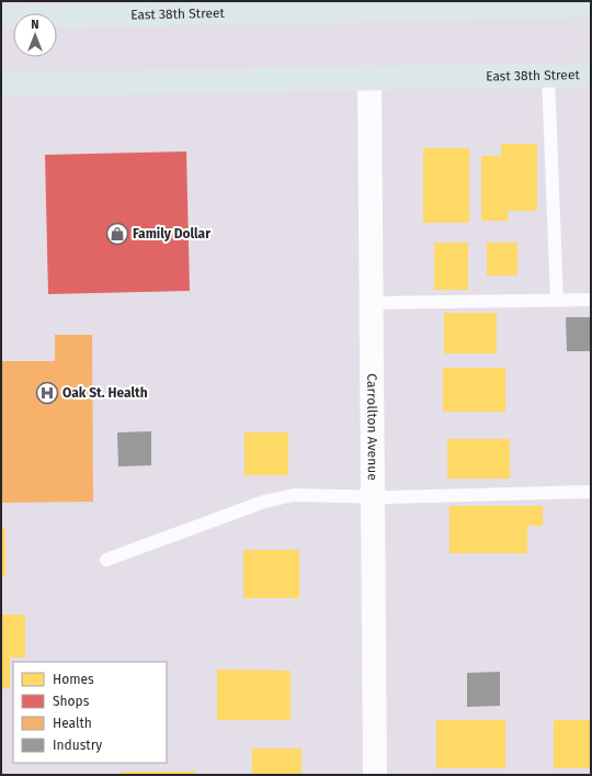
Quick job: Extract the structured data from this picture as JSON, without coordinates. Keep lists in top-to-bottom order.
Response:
{
  "streets": {
    "main road": ["East 38th Street"],
    "street": ["Carrollton Avenue"]
  },
  "crossings": [
    ["East 38th Street", "Carrollton Avenue"]
  ],
  "places": {
    "shop": ["Family Dollar"],
    "hospital": ["Oak St. Health"]
  },
  "legend": [
    "Homes",
    "Shops",
    "Health",
    "Industry"
  ],
  "north": "top"
}
